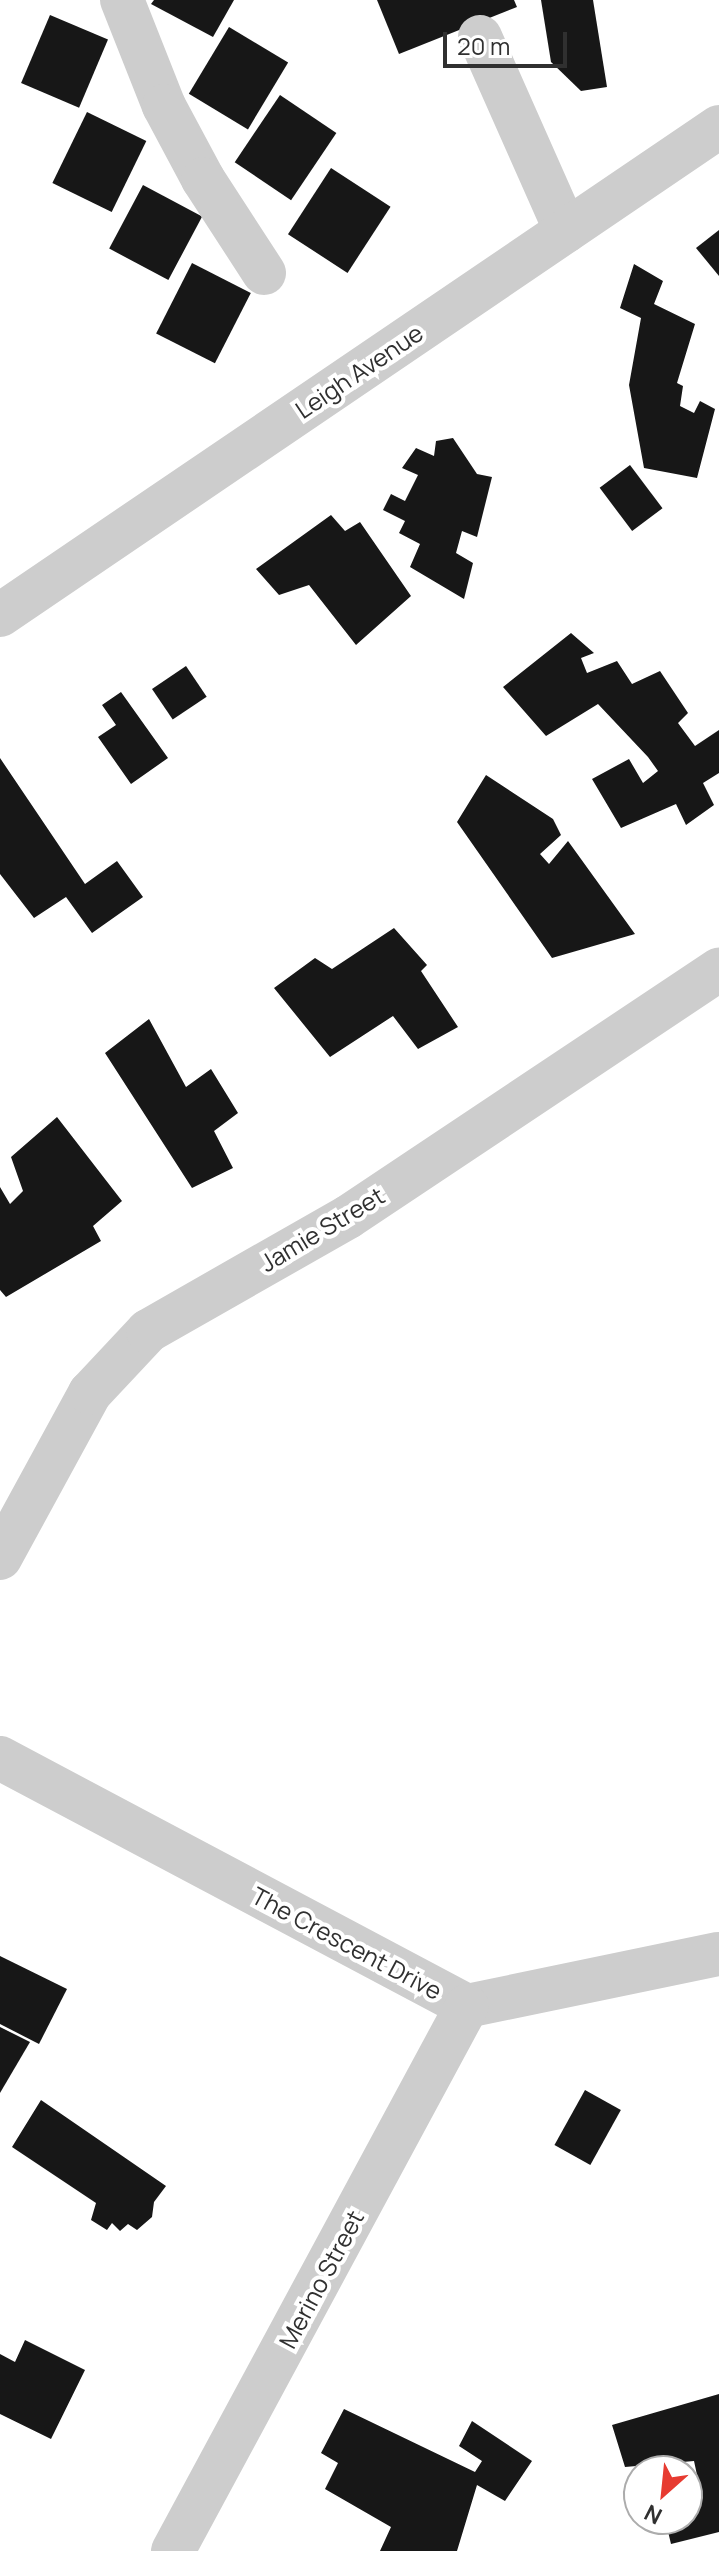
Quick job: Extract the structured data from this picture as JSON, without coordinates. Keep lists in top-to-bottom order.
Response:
{
  "streets": {
    "street": [
      "Leigh Avenue",
      "Jamie Street",
      "The Crescent Drive",
      "Merino Street"
    ]
  },
  "crossings": [
    ["The Crescent Drive", "Merino Street"]
  ],
  "scale_bar": "20 m",
  "north": "bottom left"
}
